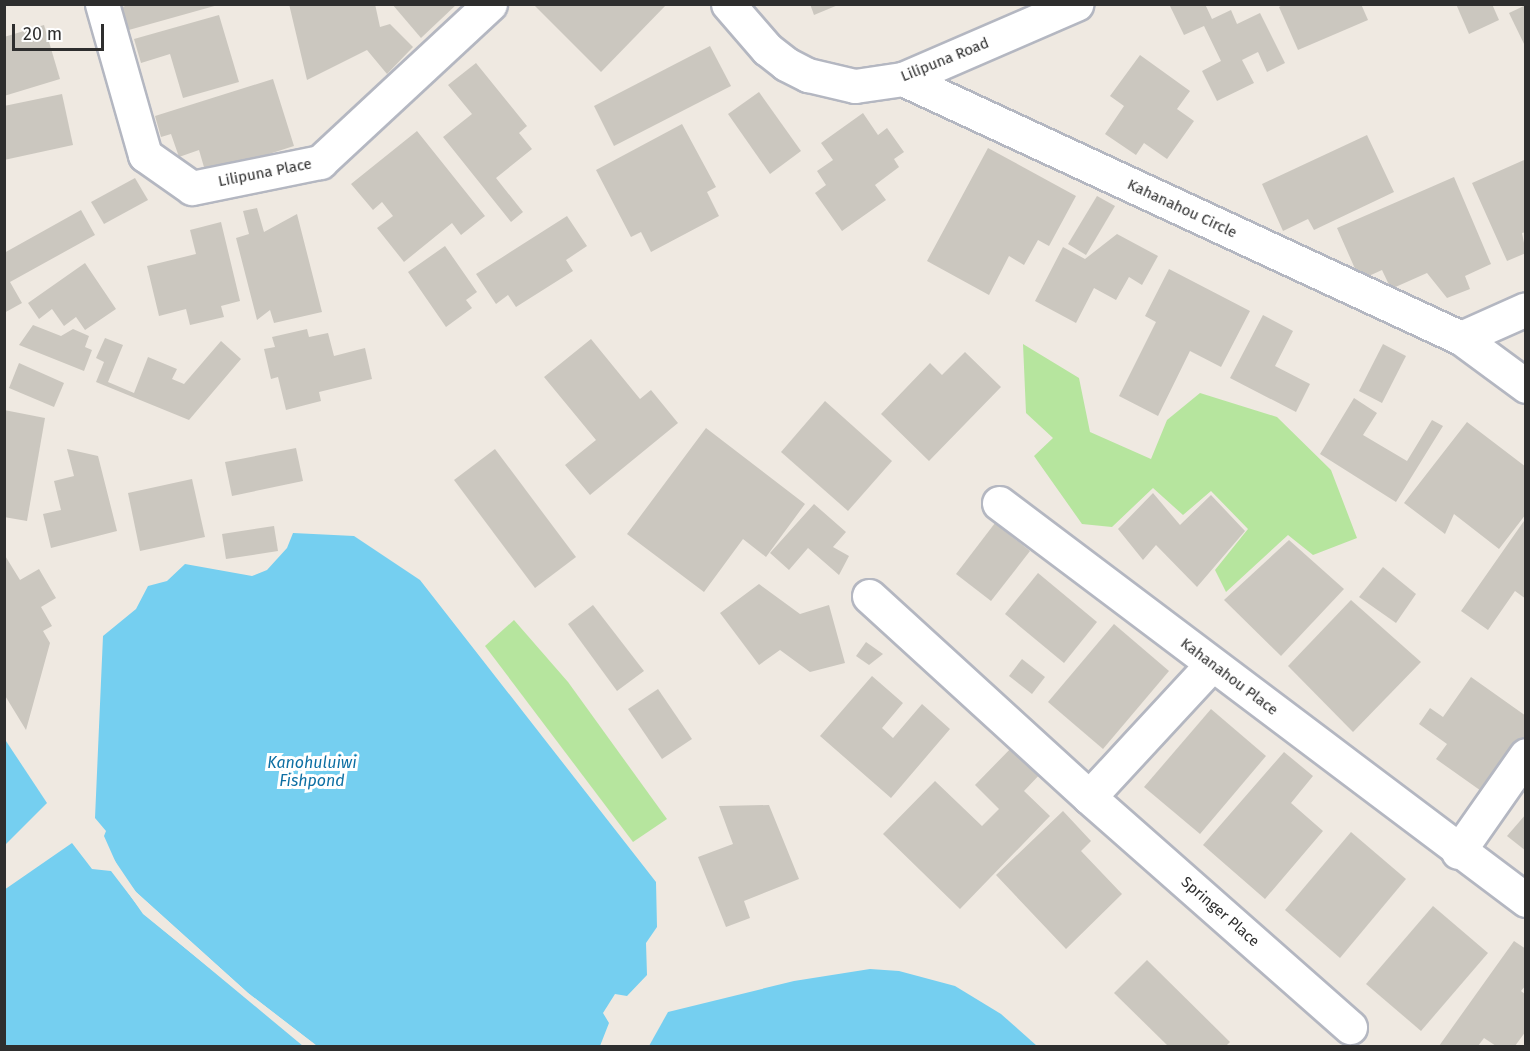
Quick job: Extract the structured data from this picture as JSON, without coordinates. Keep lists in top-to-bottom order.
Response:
{
  "streets": {
    "street": [
      "Lilipuna Road",
      "Lilipuna Place",
      "Kahanahou Circle",
      "Kahanahou Place",
      "Springer Place"
    ]
  },
  "crossings": [
    ["Lilipuna Road", "Kahanahou Circle"]
  ],
  "water": ["Kanohuluiwi Fishpond"],
  "scale_bar": "20 m"
}
